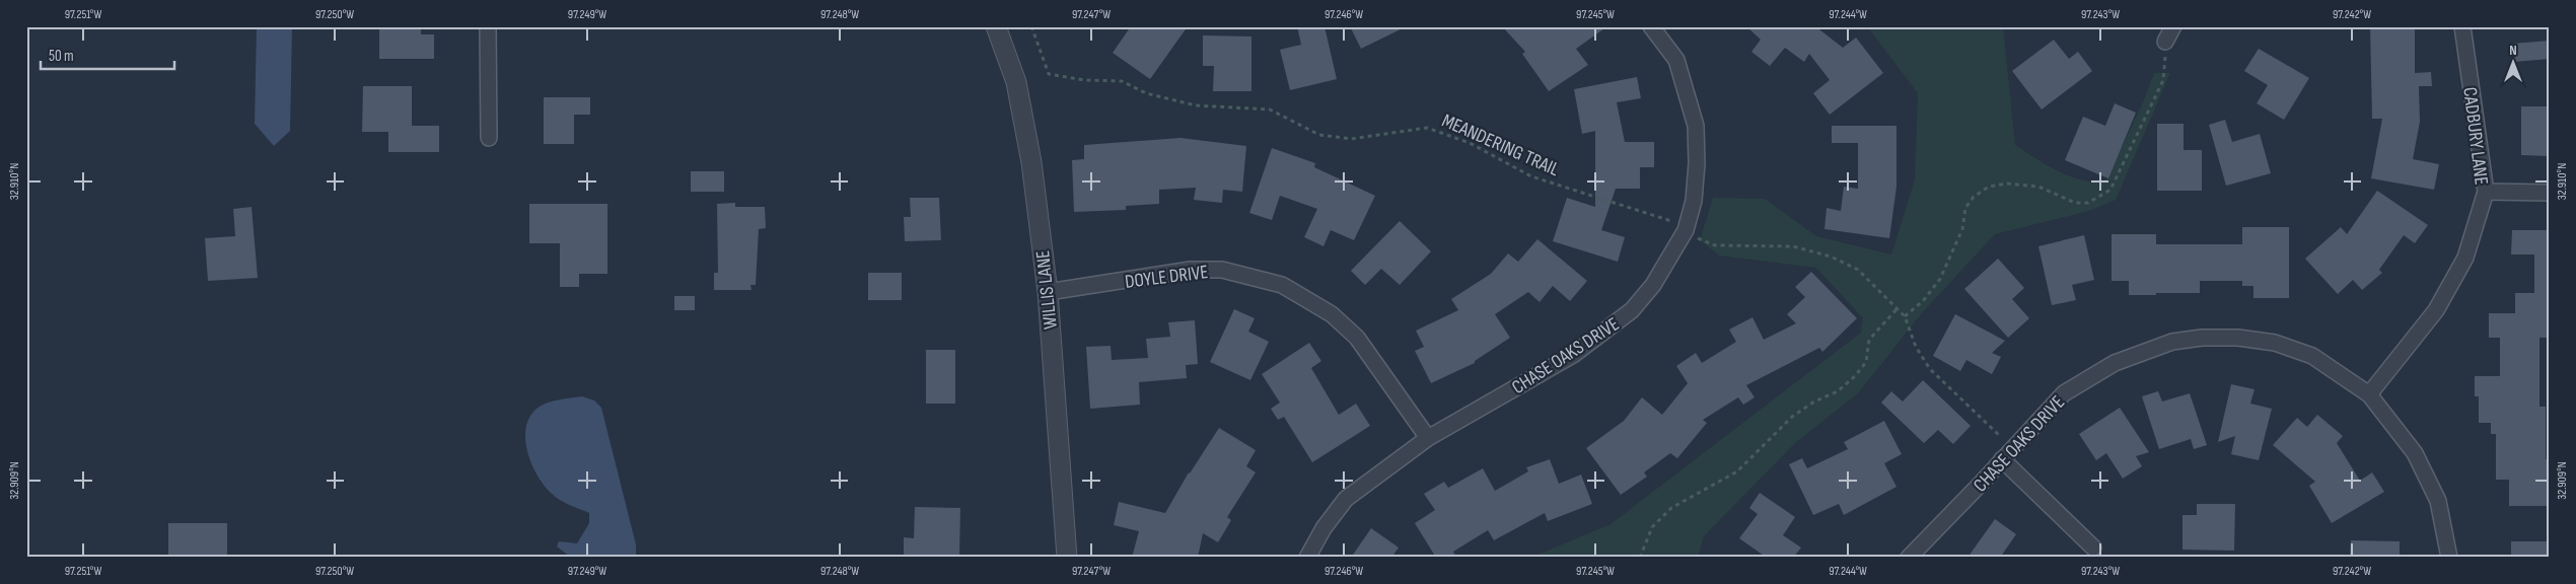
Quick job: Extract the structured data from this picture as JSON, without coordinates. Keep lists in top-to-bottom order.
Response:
{
  "streets": {
    "street": [
      "CADBURY LANE",
      "DOYLE DRIVE",
      "WILLIS LANE",
      "CHASE OAKS DRIVE"
    ],
    "path": ["MEANDERING TRAIL"]
  },
  "crossings": [
    ["CADBURY LANE", "CHASE OAKS DRIVE"],
    ["DOYLE DRIVE", "WILLIS LANE"],
    ["DOYLE DRIVE", "CHASE OAKS DRIVE"]
  ],
  "scale_bar": "50 m",
  "north": "top",
  "coordinates": [
    "97.251°W",
    "97.250°W",
    "97.249°W",
    "97.248°W",
    "97.247°W",
    "97.246°W",
    "97.245°W",
    "97.244°W",
    "97.243°W",
    "97.242°W",
    "32.910°N",
    "32.909°N"
  ]
}
